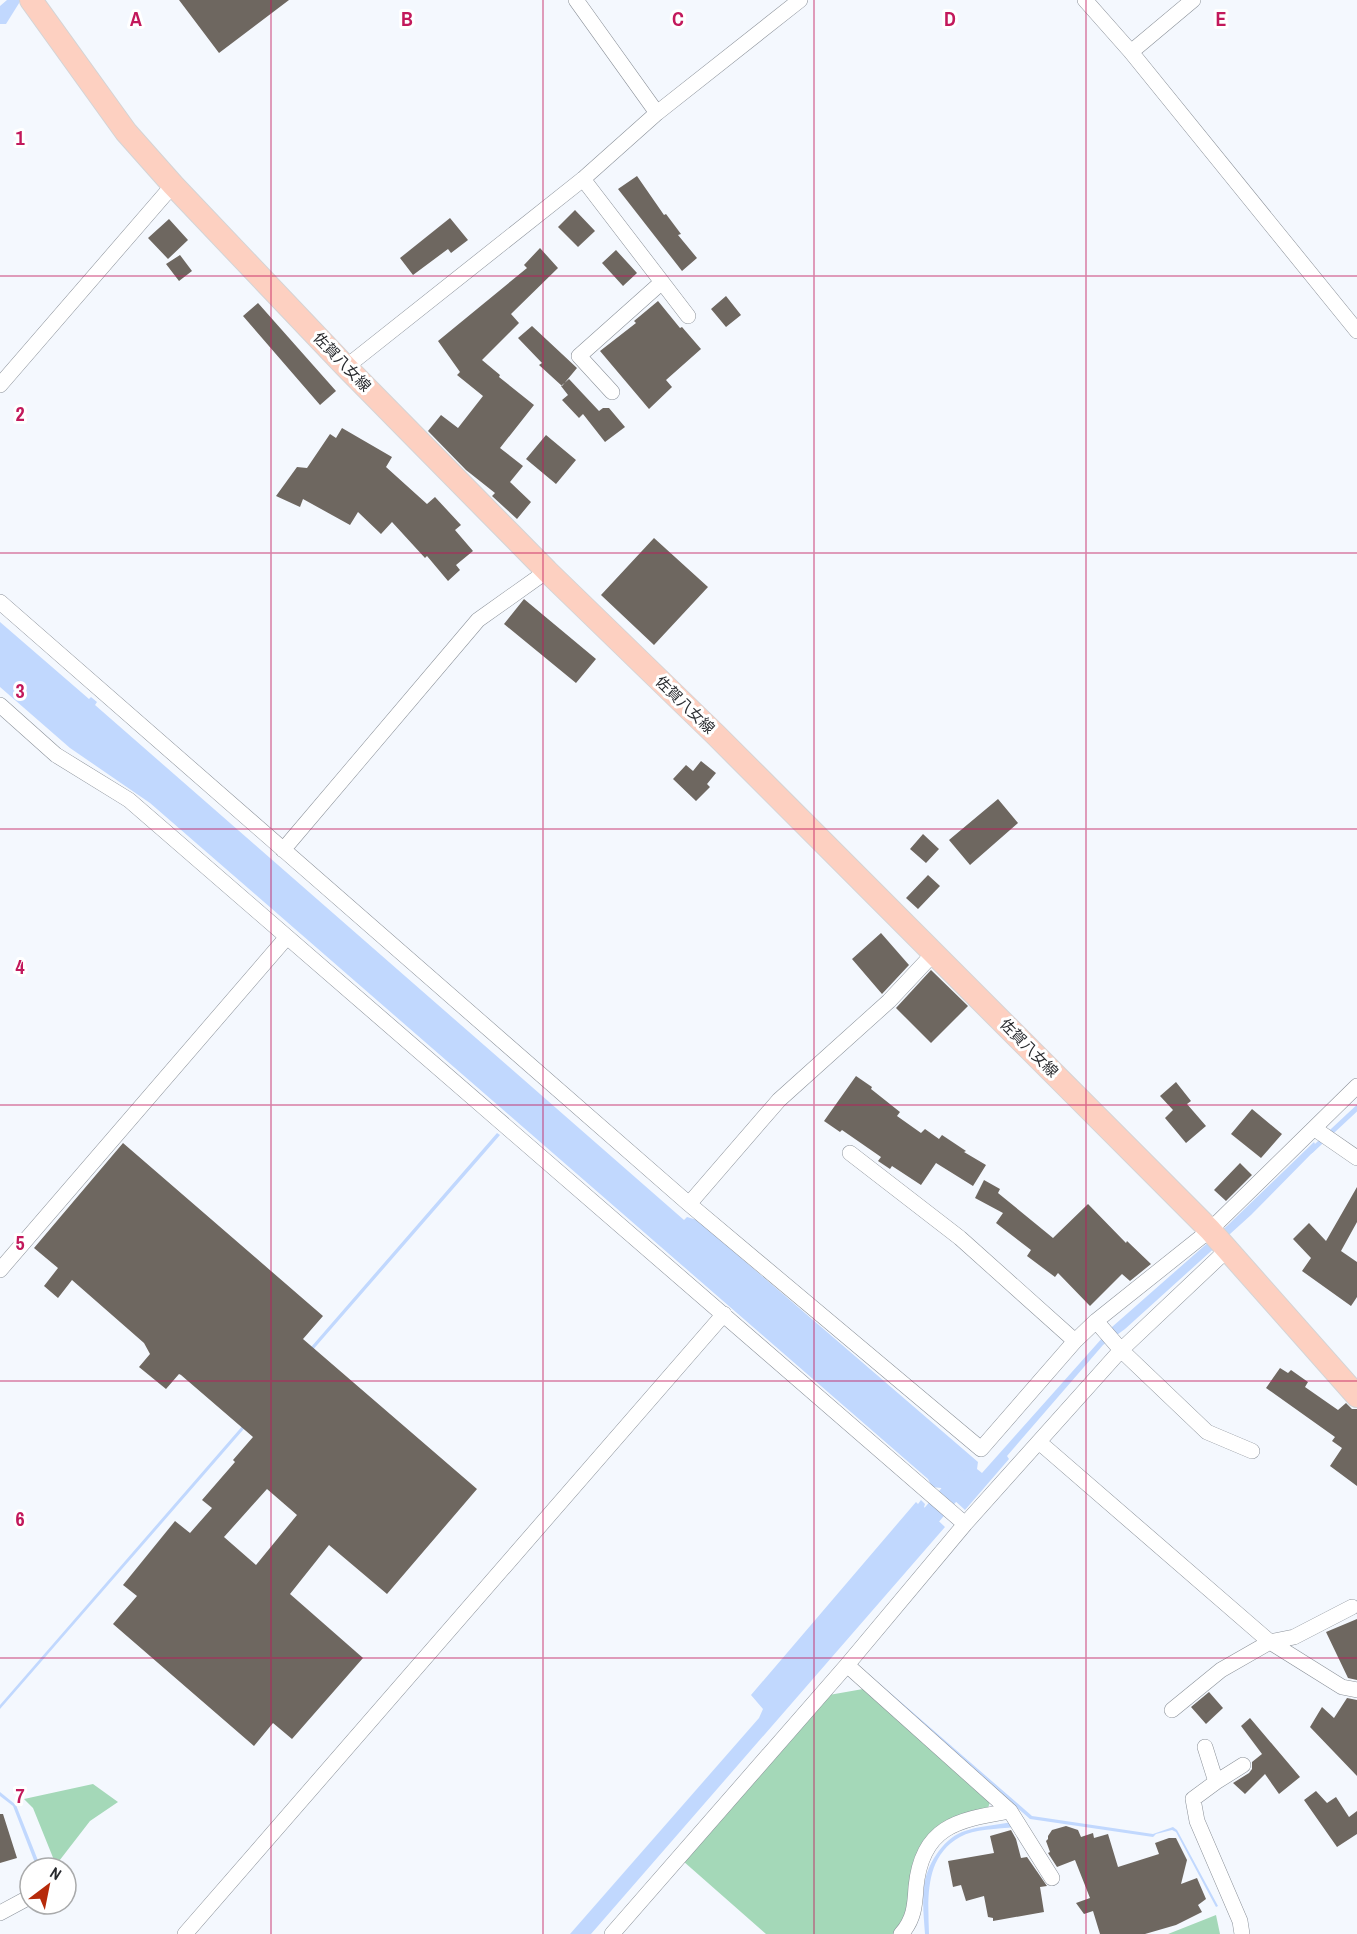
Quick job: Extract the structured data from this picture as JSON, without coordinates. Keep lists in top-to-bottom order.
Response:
{
  "streets": {
    "main road": ["佐賀八女線"]
  },
  "north": "top right",
  "grid": {
    "columns": [
      "A",
      "B",
      "C",
      "D",
      "E"
    ],
    "rows": [
      "1",
      "2",
      "3",
      "4",
      "5",
      "6",
      "7"
    ]
  }
}
